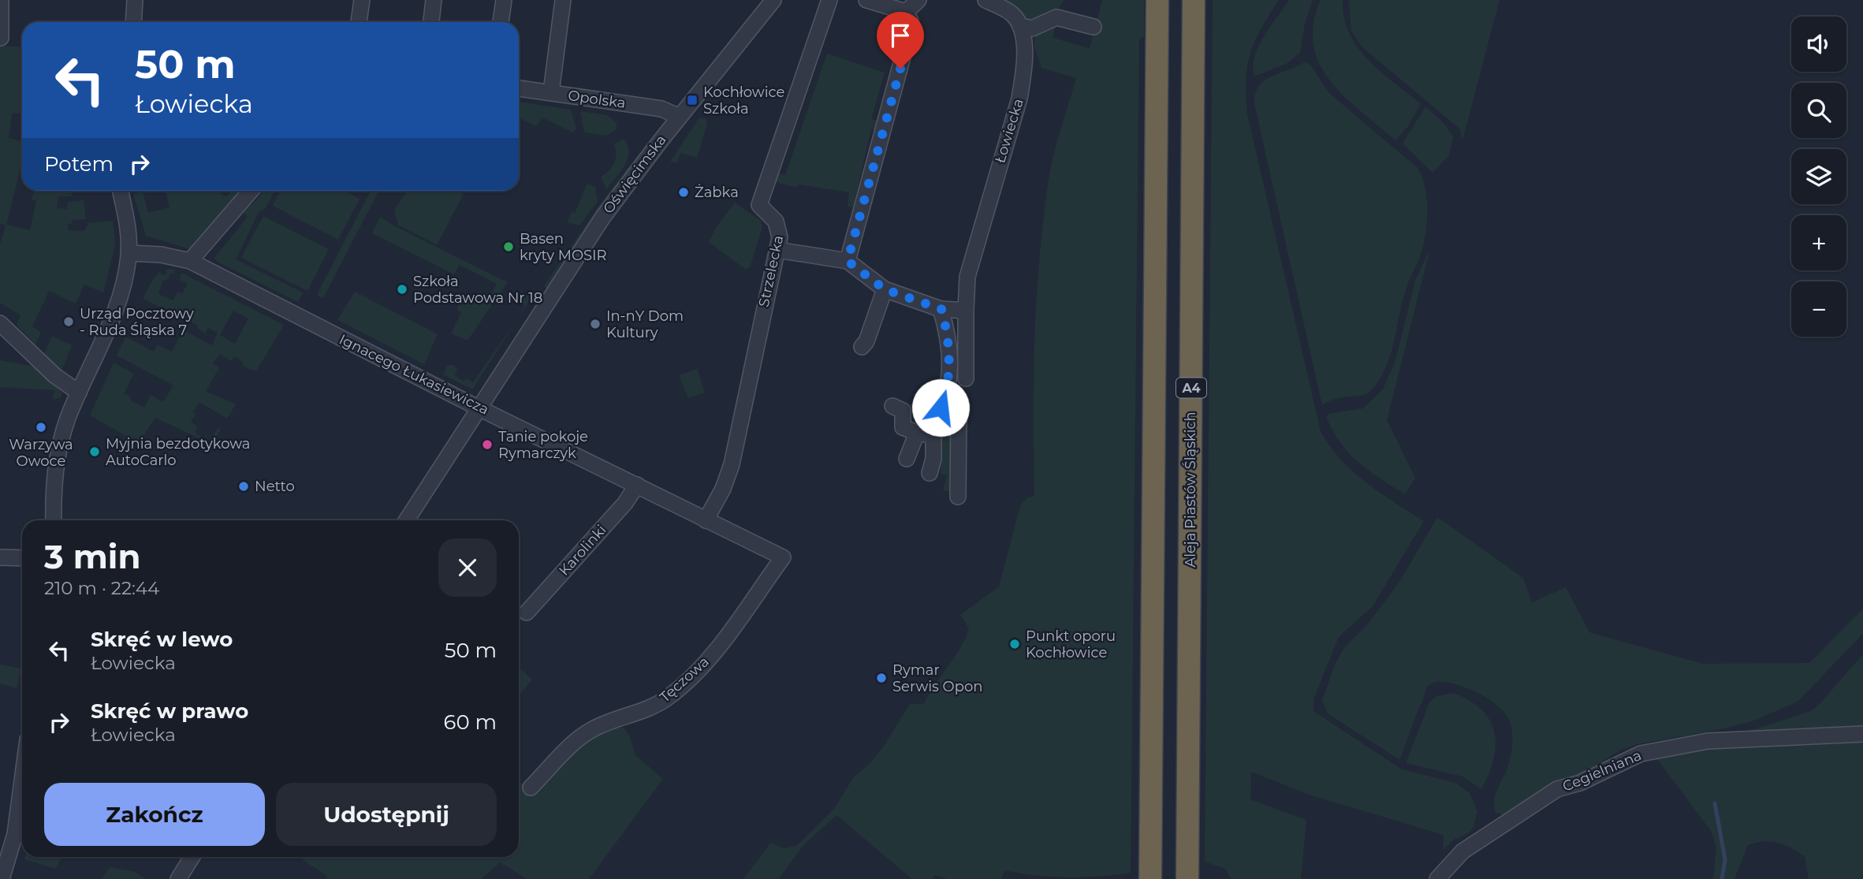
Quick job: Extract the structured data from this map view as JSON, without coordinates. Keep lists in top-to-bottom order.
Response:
{
  "streets": {
    "highway": ["A4", "Aleja Piastów Śląskich"],
    "street": [
      "Opolska",
      "Łowiecka",
      "Oświęcimska",
      "Strzelecka",
      "Ignacego Łukasiewicza",
      "Karolinki",
      "Tęczowa",
      "Cegielniana"
    ]
  },
  "crossings": [
    ["Opolska", "Oświęcimska"],
    ["Oświęcimska", "Ignacego Łukasiewicza"],
    ["Strzelecka", "Ignacego Łukasiewicza"],
    ["Ignacego Łukasiewicza", "Karolinki"],
    ["Ignacego Łukasiewicza", "Tęczowa"]
  ],
  "places": {
    "transit": ["Kochłowice Szkoła"],
    "other": [
      "Żabka",
      "Basen kryty MOSIR",
      "Szkoła Podstawowa Nr 18",
      "Urząd Pocztowy - Ruda Śląska 7",
      "In-nY Dom Kultury",
      "Warzywa Owoce",
      "Tanie pokoje Rymarczyk",
      "Myjnia bezdotykowa AutoCarlo",
      "Netto",
      "Punkt oporu Kochłowice",
      "Rymar Serwis Opon"
    ]
  },
  "page": {
    "map_buttons": ["+", "−"],
    "turn": ["50 m", "Łowiecka"],
    "then": "Potem",
    "heading": ["3 min", "210 m · 22:44"],
    "list": [
      {
        "name": "Skręć w lewo",
        "note": "Łowiecka",
        "value": "50 m"
      },
      {
        "name": "Skręć w prawo",
        "note": "Łowiecka",
        "value": "60 m"
      }
    ],
    "buttons": ["Zakończ", "Udostępnij"]
  }
}
